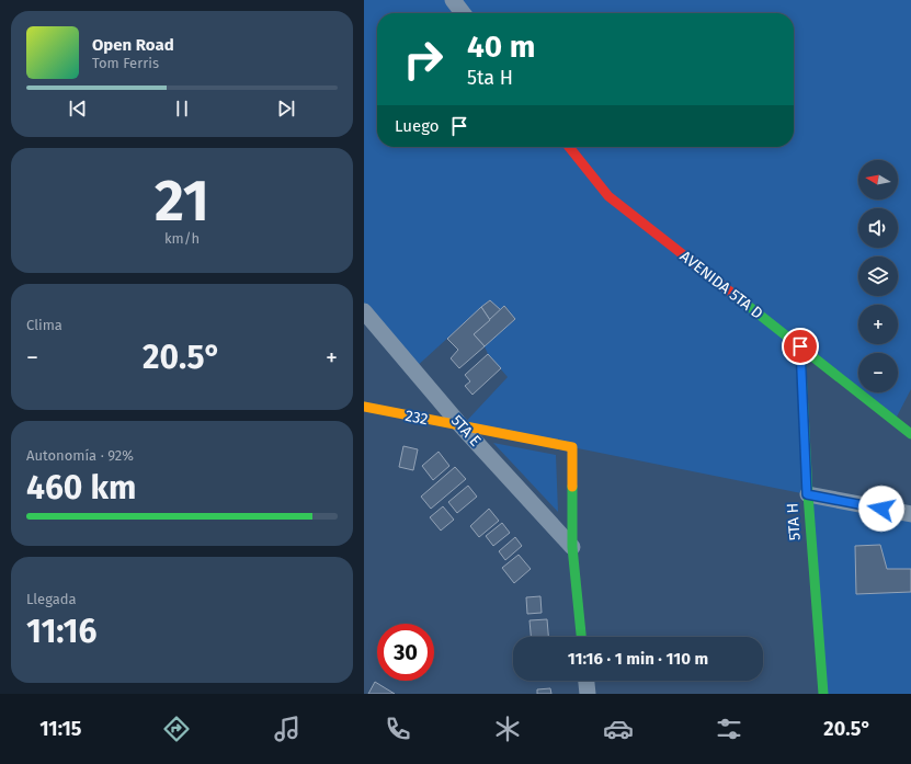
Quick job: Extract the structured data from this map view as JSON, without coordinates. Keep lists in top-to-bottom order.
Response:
{
  "streets": {
    "street": [
      "AVENIDA 5TA D",
      "232",
      "5TA E",
      "5TA H"
    ]
  },
  "crossings": [
    ["AVENIDA 5TA D", "5TA H"],
    ["232", "5TA E"]
  ],
  "north": "left",
  "page": {
    "turn": ["40 m", "5ta H"],
    "song": ["Open Road", "Tom Ferris"],
    "then": "Luego",
    "tile": [
      ["21", "km/h"],
      "Clima",
      ["Autonomía · 92%", "460 km"],
      ["Llegada", "11:16"]
    ],
    "map_buttons": ["+", "−"],
    "heat": ["−", "20.5°", "+"],
    "limit": "30",
    "trip": "11:16 · 1 min · 110 m",
    "tabs": ["11:15", "20.5°"]
  }
}
